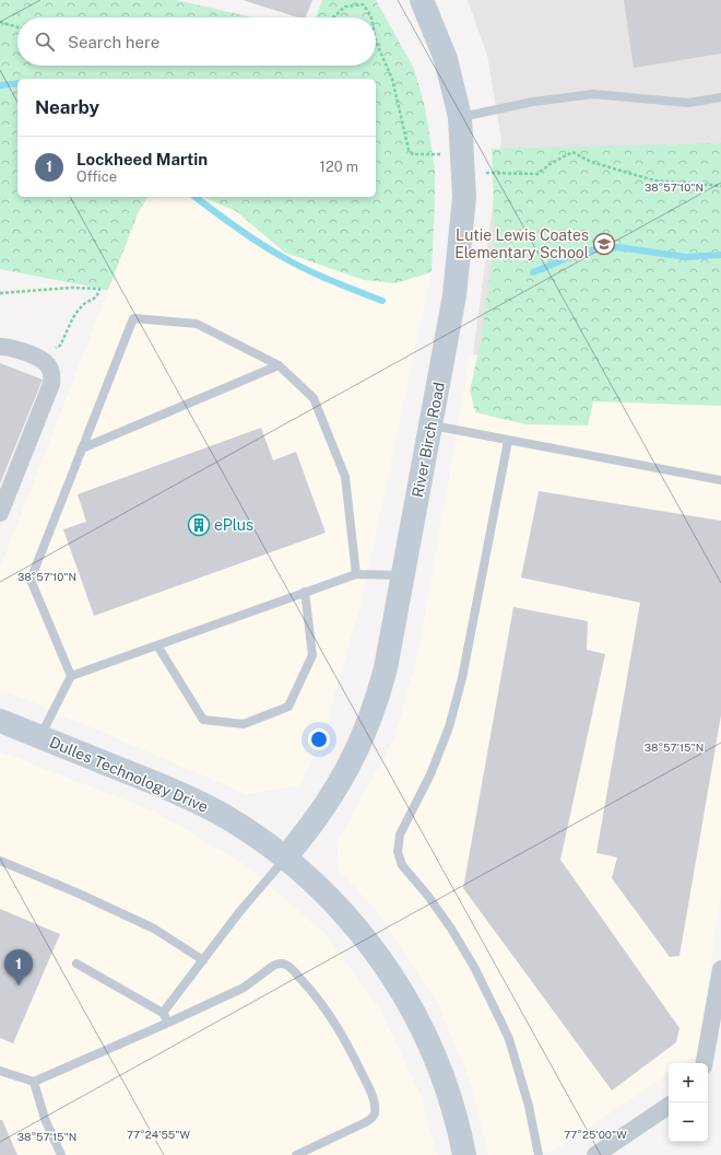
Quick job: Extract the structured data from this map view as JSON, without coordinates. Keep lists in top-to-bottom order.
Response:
{
  "streets": {
    "street": ["River Birch Road", "Dulles Technology Drive"]
  },
  "crossings": [
    ["River Birch Road", "Dulles Technology Drive"]
  ],
  "places": {
    "school or university": ["Lutie Lewis Coates Elementary School"],
    "building": ["ePlus"]
  },
  "page": {
    "search": "Search here",
    "heading": "Nearby",
    "list": [
      {
        "mark": "1",
        "name": "Lockheed Martin",
        "note": "Office",
        "value": "120 m"
      }
    ],
    "pins": "1",
    "map_buttons": ["+", "−"]
  },
  "coordinates": [
    "38°57'10\"N",
    "38°57'15\"N",
    "77°24'55\"W",
    "77°25'00\"W"
  ]
}
